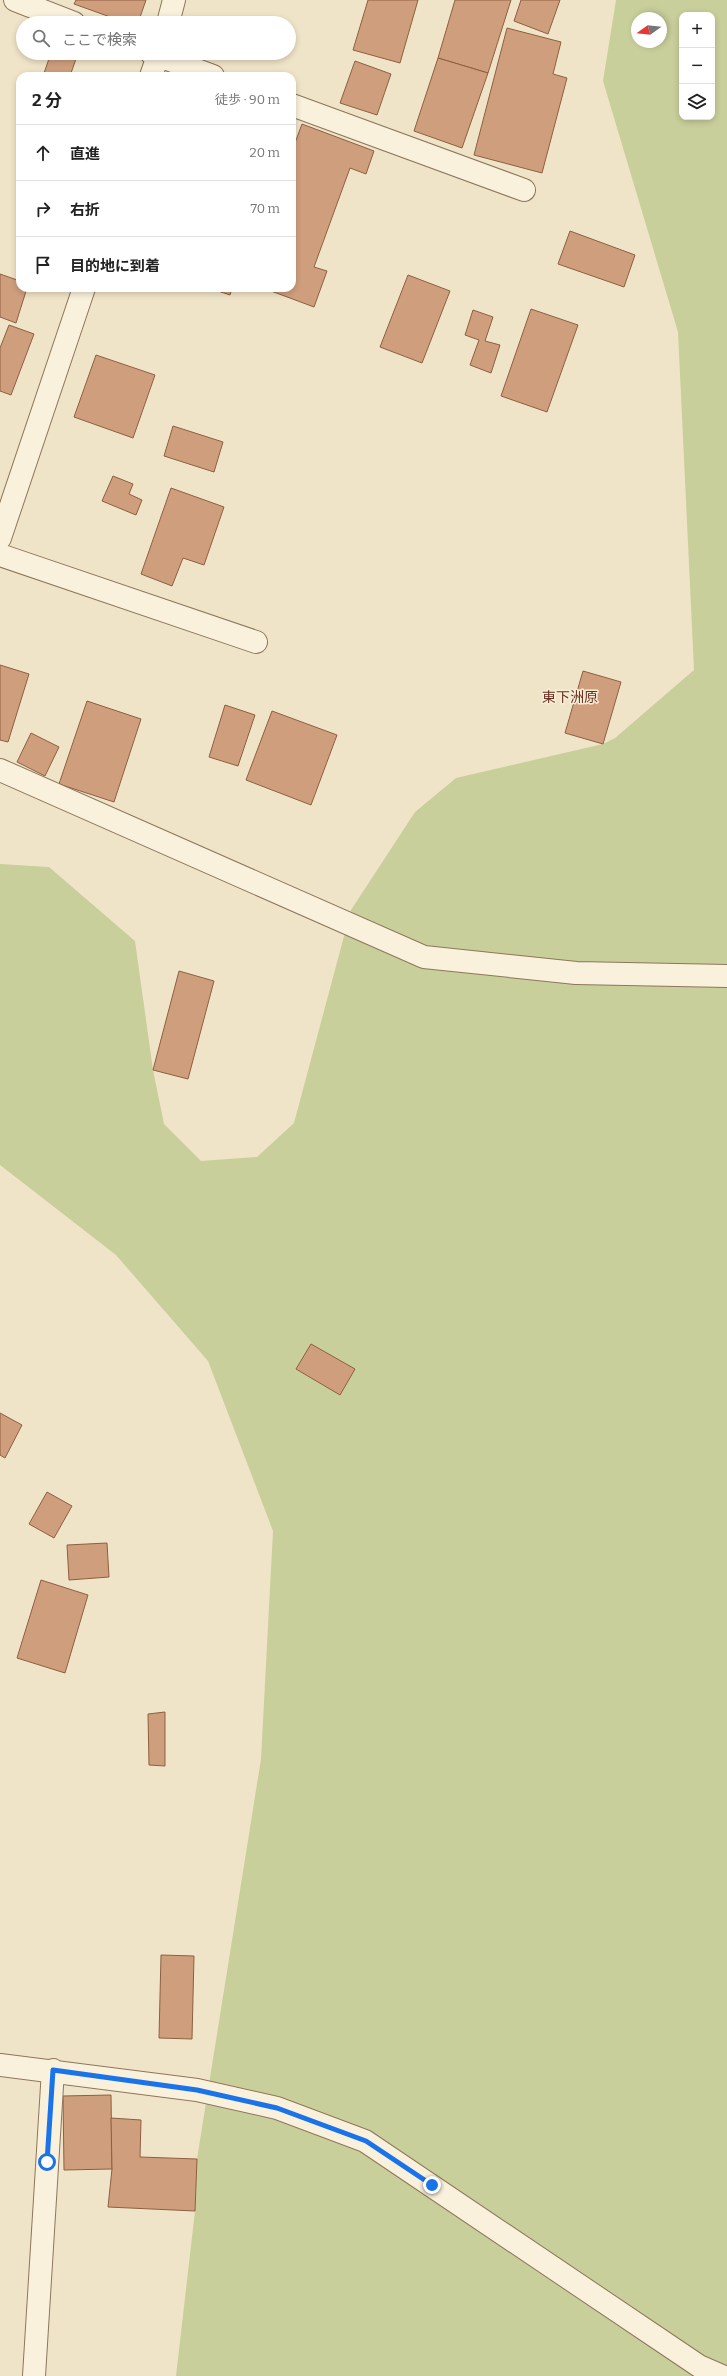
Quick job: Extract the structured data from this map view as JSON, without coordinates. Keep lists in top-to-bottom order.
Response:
{
  "districts": ["東下洲原"],
  "north": "left",
  "page": {
    "map_buttons": ["+", "−"],
    "search": "ここで検索",
    "heading": ["2 分", "徒歩 · 90 m"],
    "list": [
      ["直進", "20 m"],
      ["右折", "70 m"],
      "目的地に到着"
    ]
  }
}
